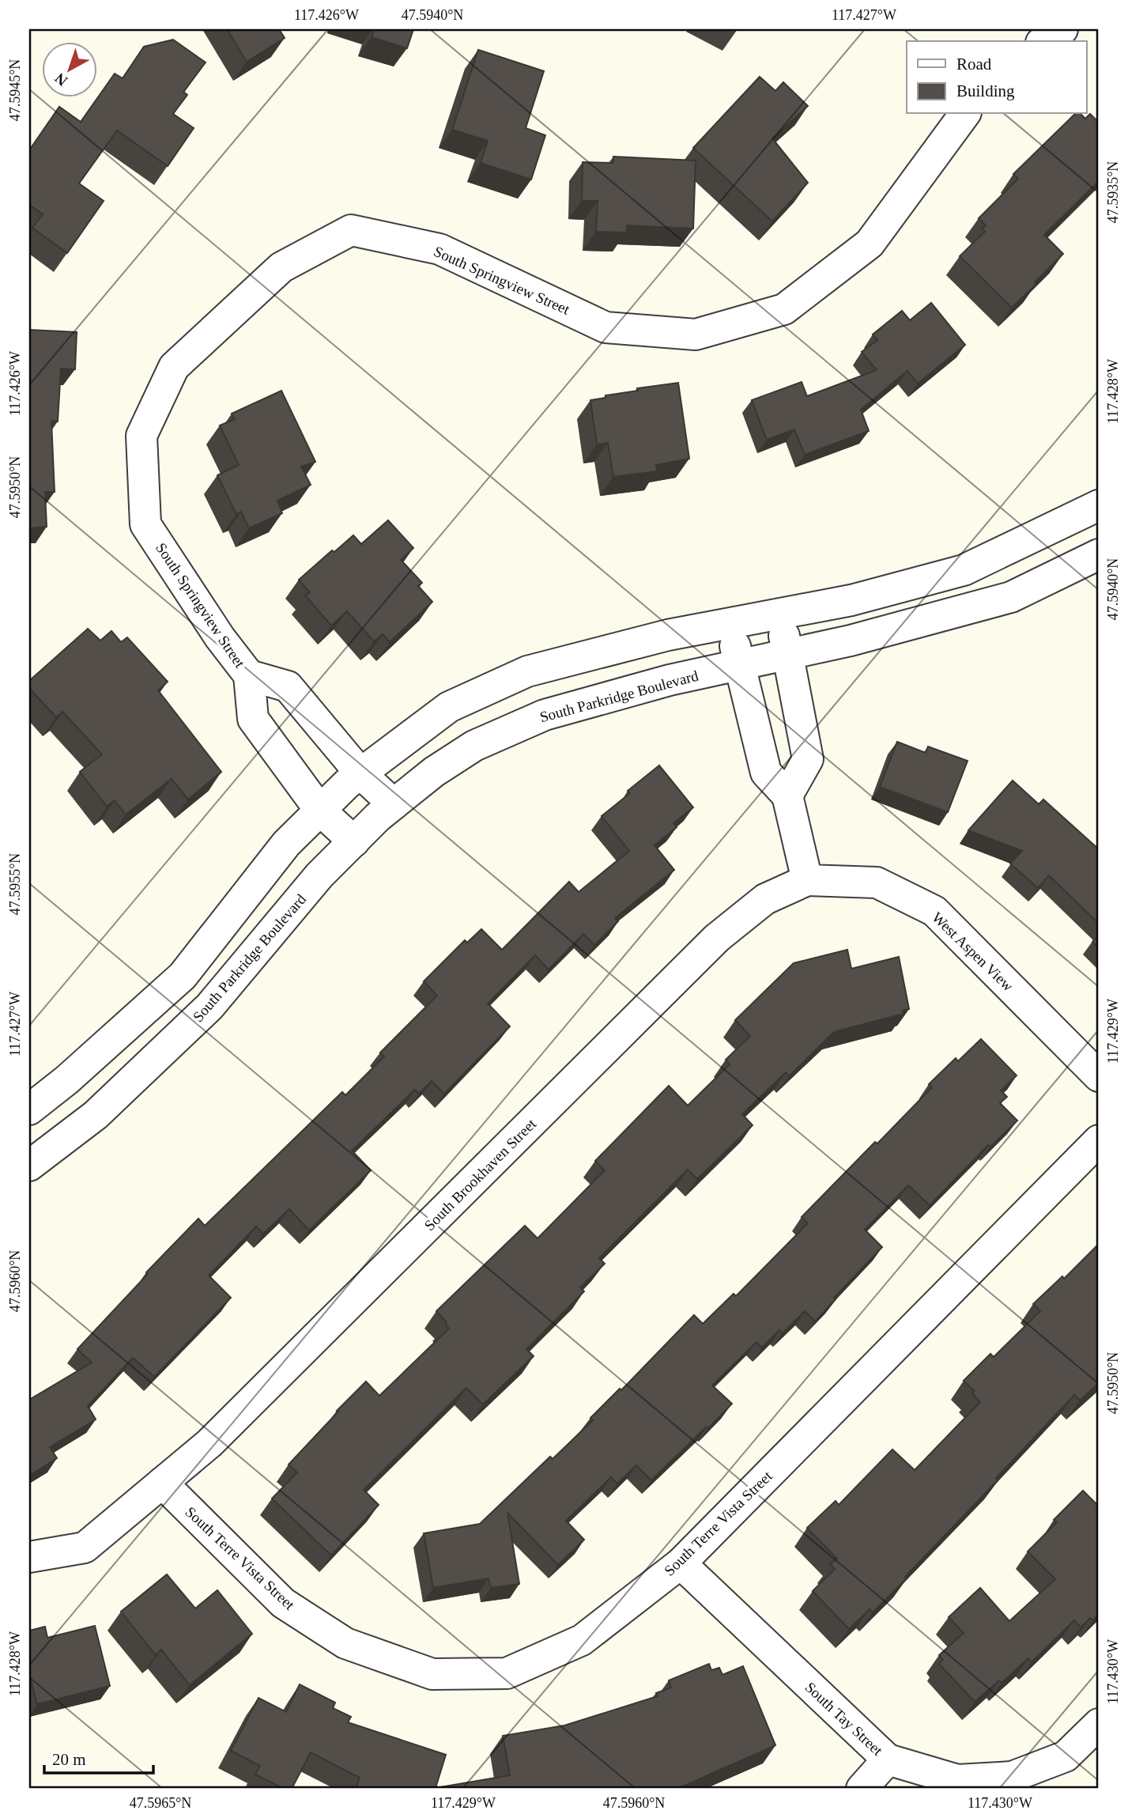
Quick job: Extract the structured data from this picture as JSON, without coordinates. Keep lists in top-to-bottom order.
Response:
{
  "streets": {
    "street": [
      "South Springview Street",
      "South Parkridge Boulevard",
      "West Aspen View",
      "South Brookhaven Street",
      "South Terre Vista Street",
      "South Tay Street"
    ]
  },
  "crossings": [
    ["South Springview Street", "South Parkridge Boulevard"],
    ["West Aspen View", "South Brookhaven Street"],
    ["South Brookhaven Street", "South Terre Vista Street"],
    ["South Terre Vista Street", "South Tay Street"]
  ],
  "legend": ["Road", "Building"],
  "scale_bar": "20 m",
  "north": "bottom left",
  "coordinates": [
    "117.426°W",
    "47.5940°N",
    "117.427°W",
    "47.5945°N",
    "47.5935°N",
    "117.428°W",
    "47.5950°N",
    "47.5955°N",
    "117.429°W",
    "47.5960°N",
    "117.430°W",
    "47.5965°N"
  ]
}
